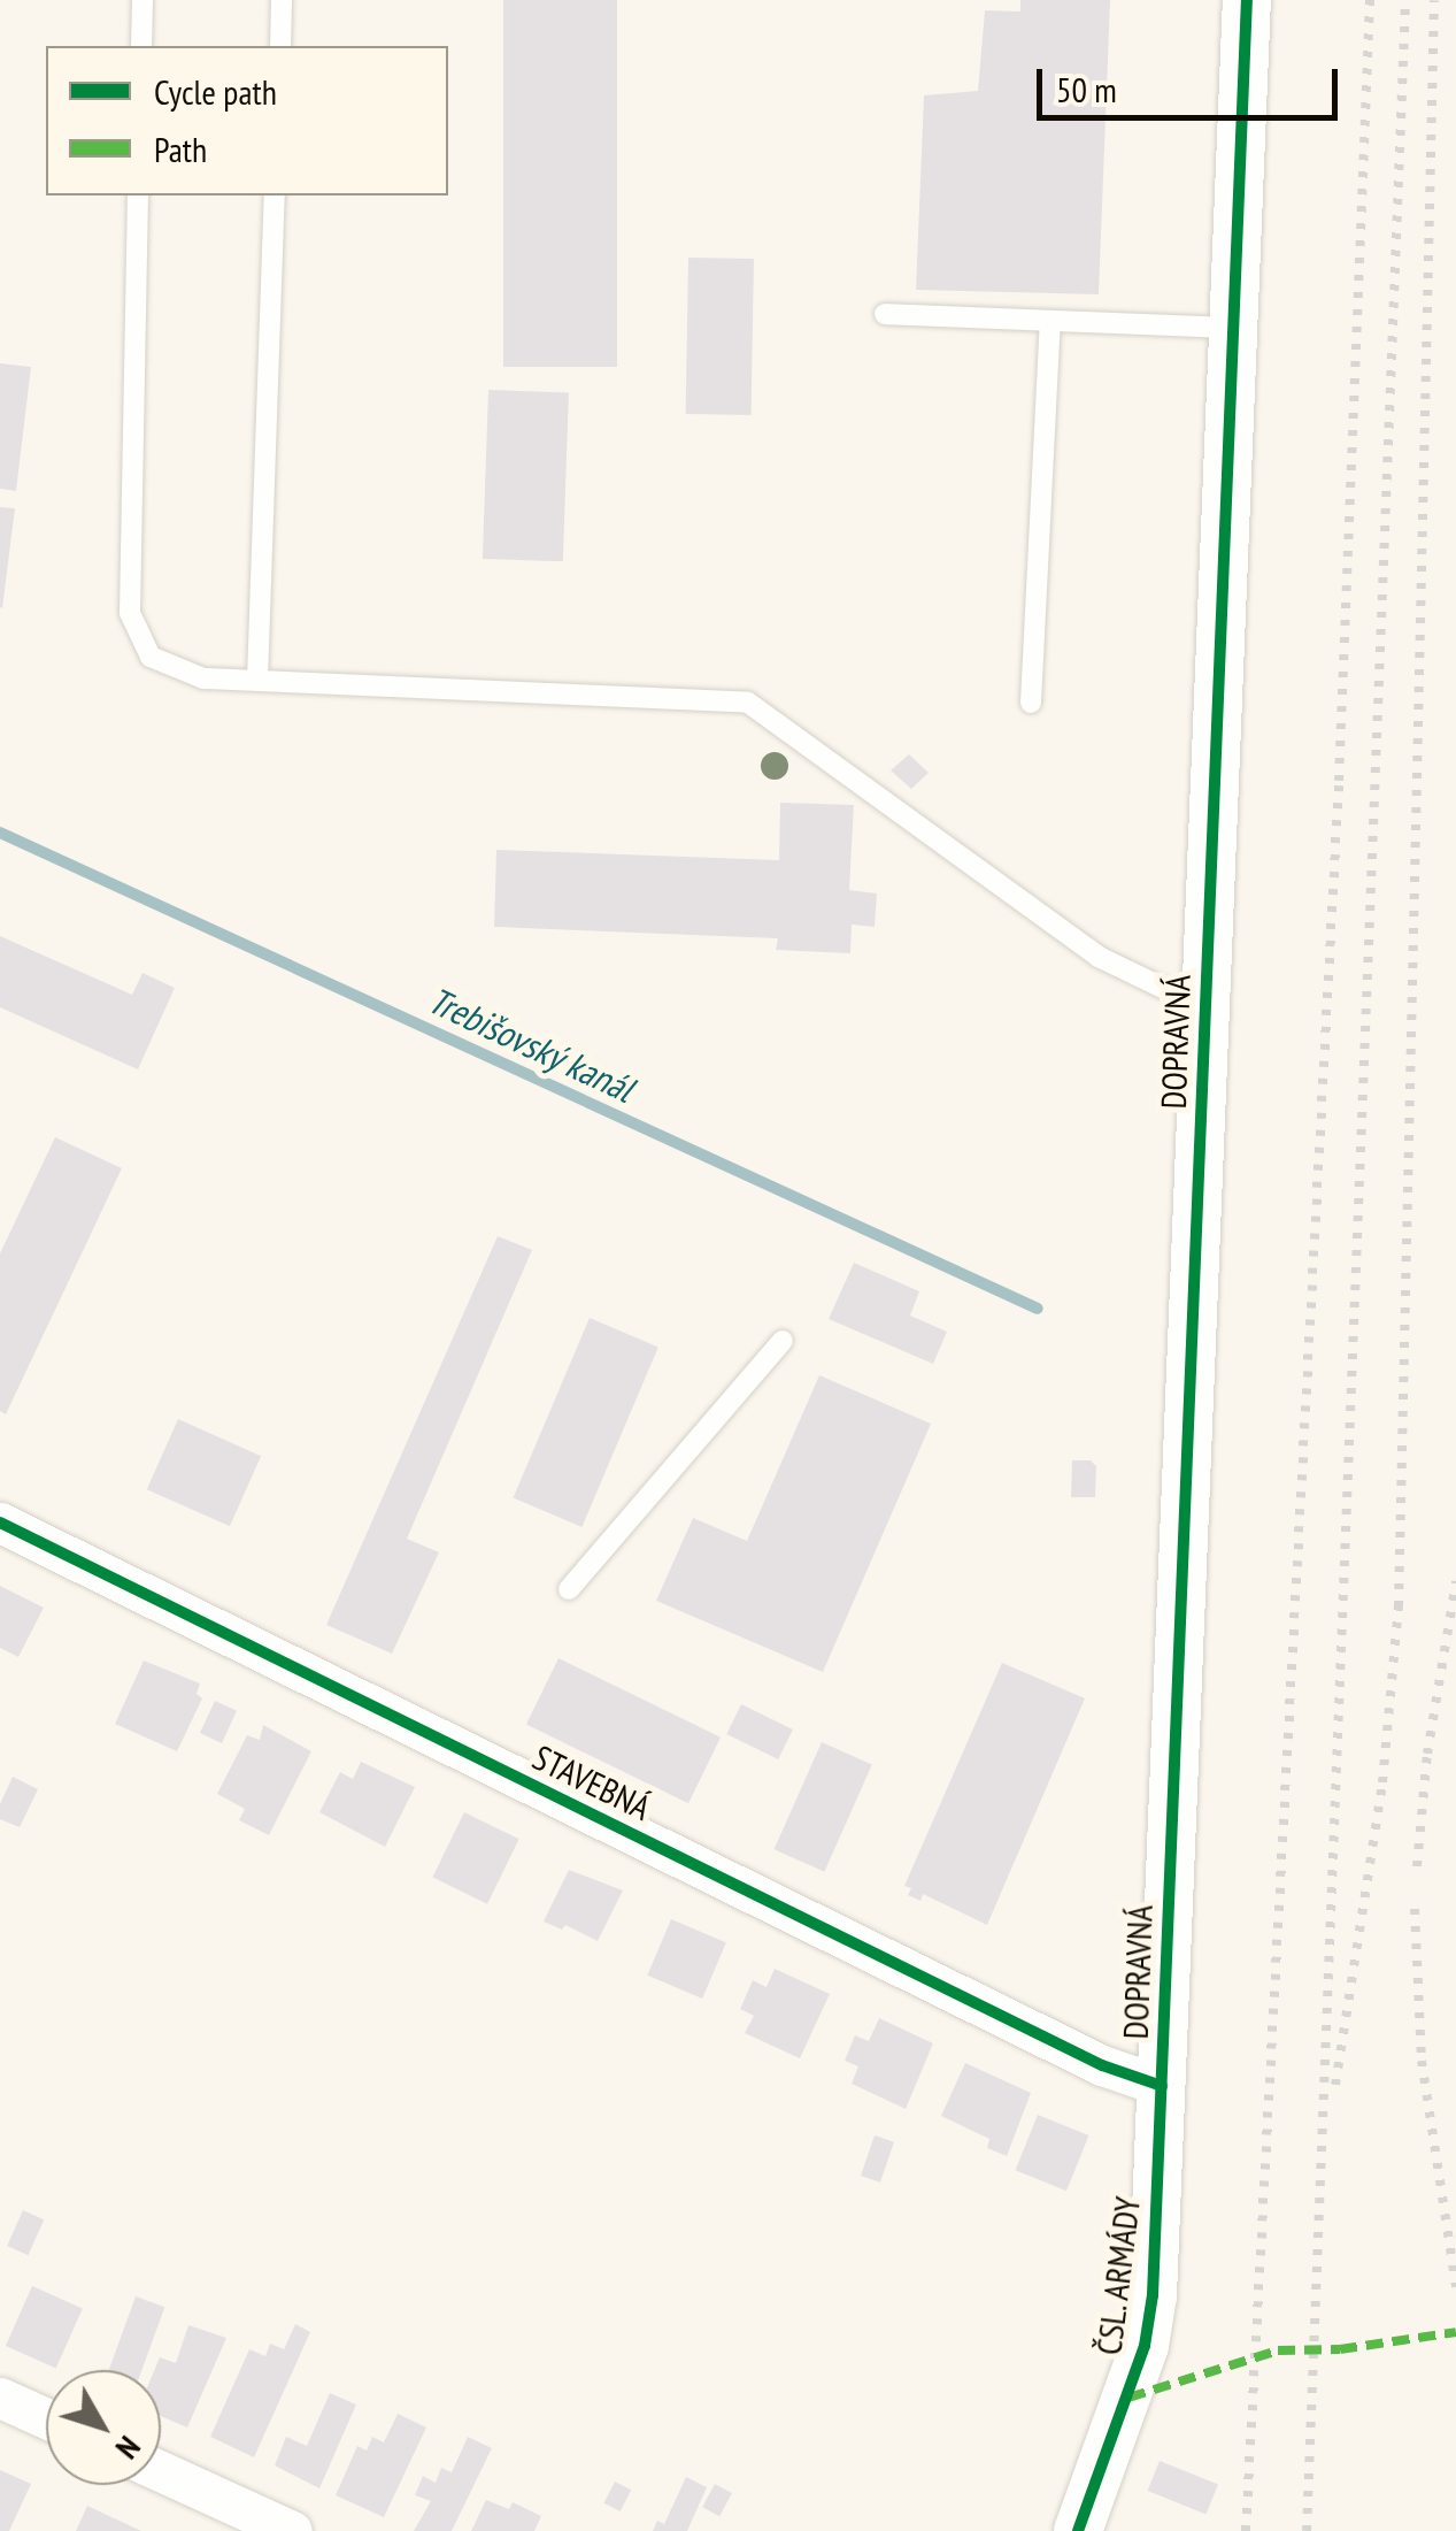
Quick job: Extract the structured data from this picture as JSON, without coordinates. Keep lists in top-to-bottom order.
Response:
{
  "streets": {
    "street": ["DOPRAVNÁ", "STAVEBNÁ", "ČSL. ARMÁDY"]
  },
  "crossings": [
    ["DOPRAVNÁ", "STAVEBNÁ"],
    ["DOPRAVNÁ", "ČSL. ARMÁDY"],
    ["STAVEBNÁ", "ČSL. ARMÁDY"]
  ],
  "water": ["Trebišovský kanál"],
  "legend": ["Cycle path", "Path"],
  "scale_bar": "50 m",
  "north": "bottom right"
}
